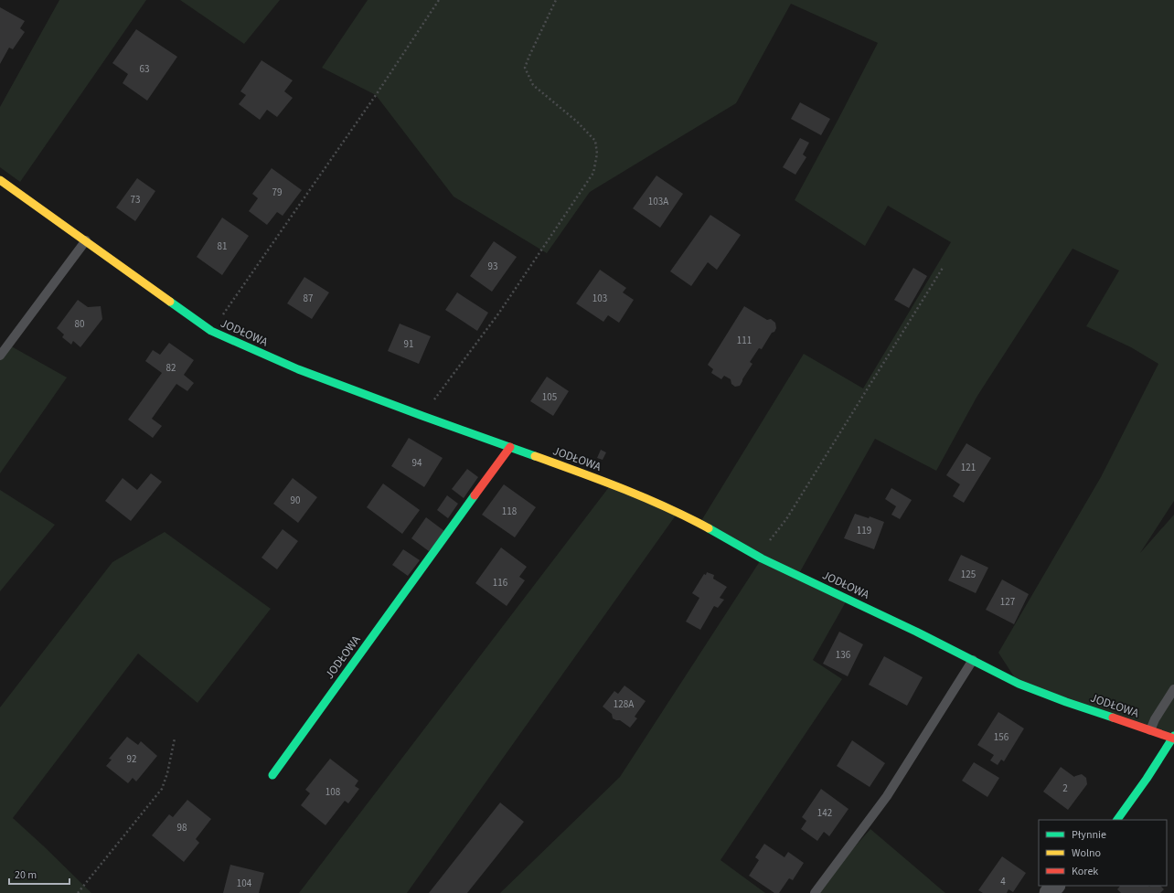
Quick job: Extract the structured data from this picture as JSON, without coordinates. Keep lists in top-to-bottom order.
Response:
{
  "streets": {
    "street": ["JODŁOWA"]
  },
  "house_numbers": [
    "63",
    "79",
    "73",
    "103A",
    "81",
    "93",
    "87",
    "103",
    "80",
    "111",
    "91",
    "82",
    "105",
    "94",
    "121",
    "90",
    "118",
    "119",
    "125",
    "116",
    "127",
    "136",
    "128A",
    "156",
    "92",
    "2",
    "108",
    "142",
    "98",
    "4",
    "104"
  ],
  "legend": ["Płynnie", "Wolno", "Korek"],
  "scale_bar": "20 m"
}
